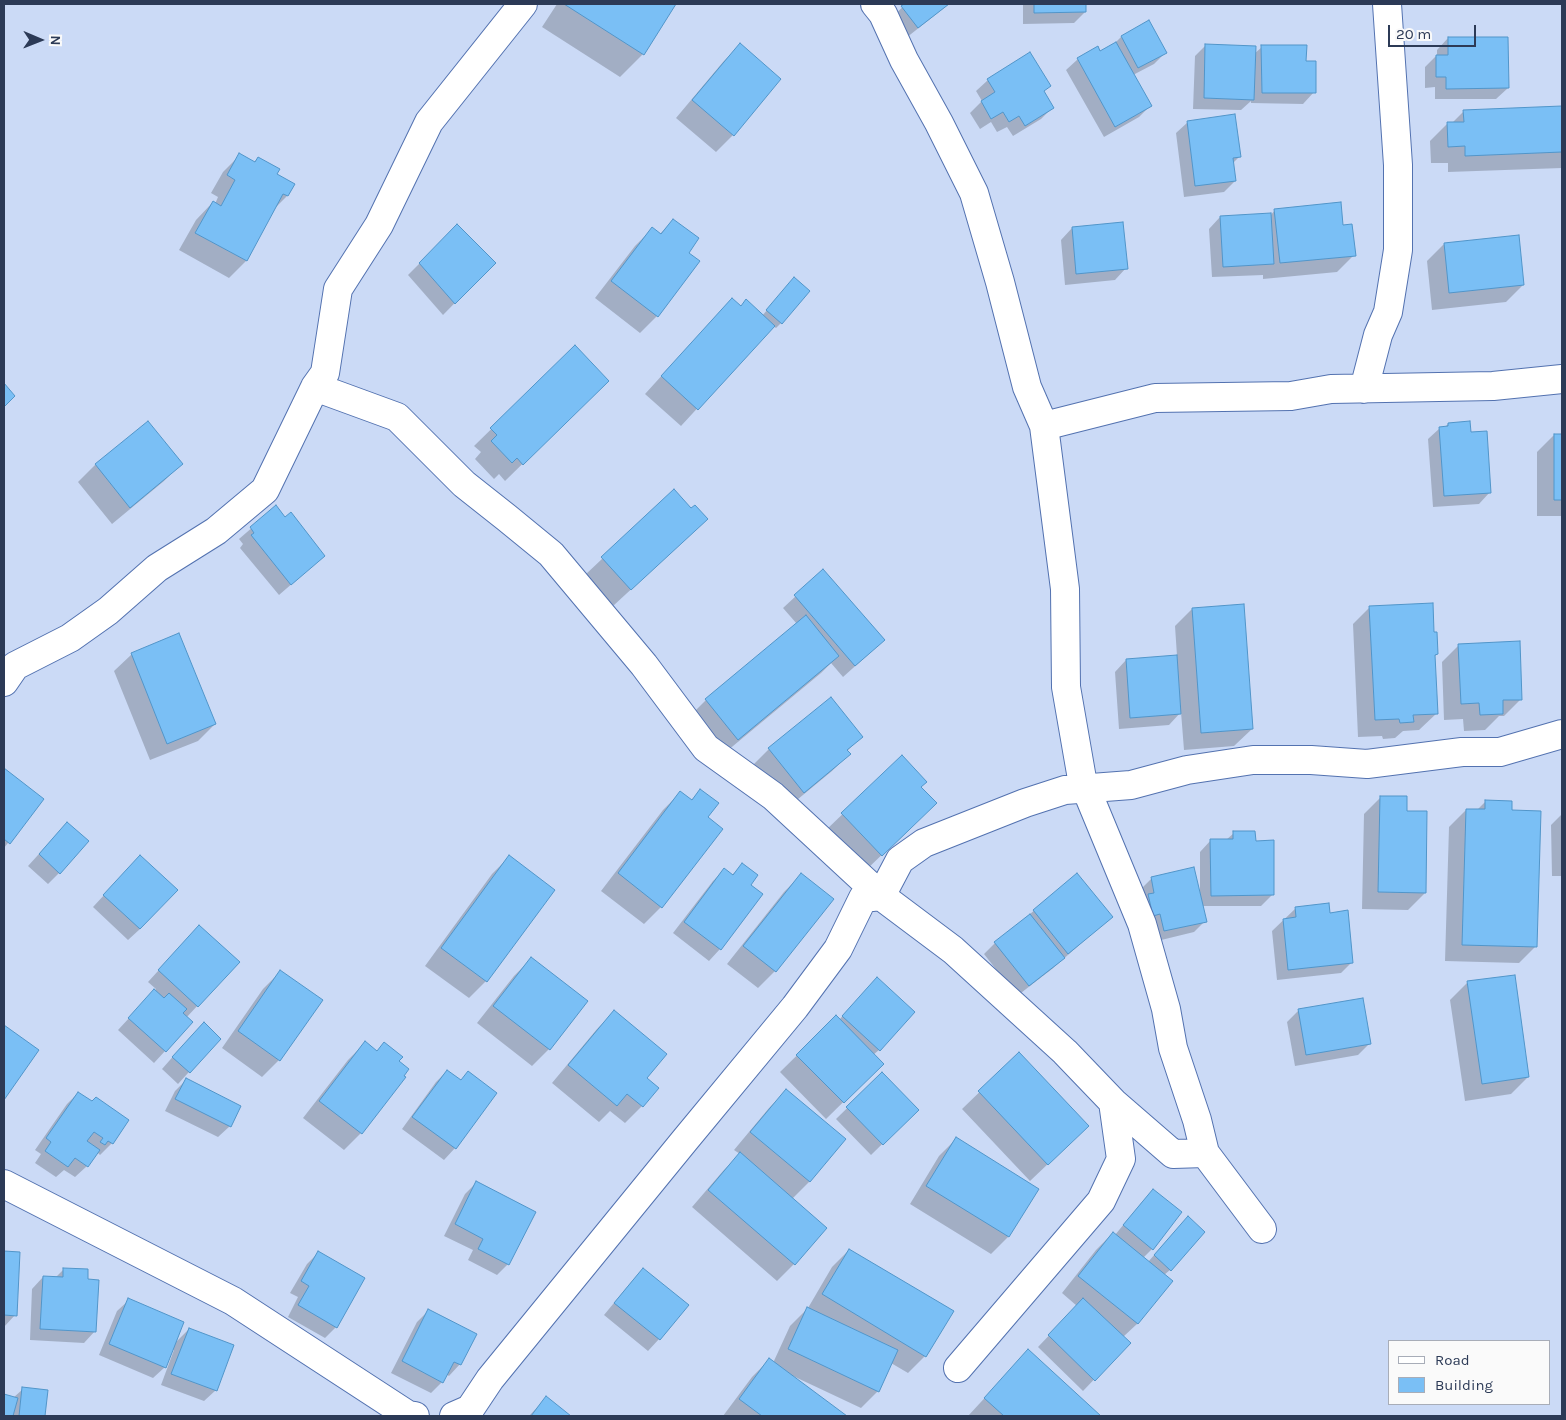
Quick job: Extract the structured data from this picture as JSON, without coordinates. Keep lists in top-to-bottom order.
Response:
{
  "legend": ["Road", "Building"],
  "scale_bar": "20 m",
  "north": "right"
}
